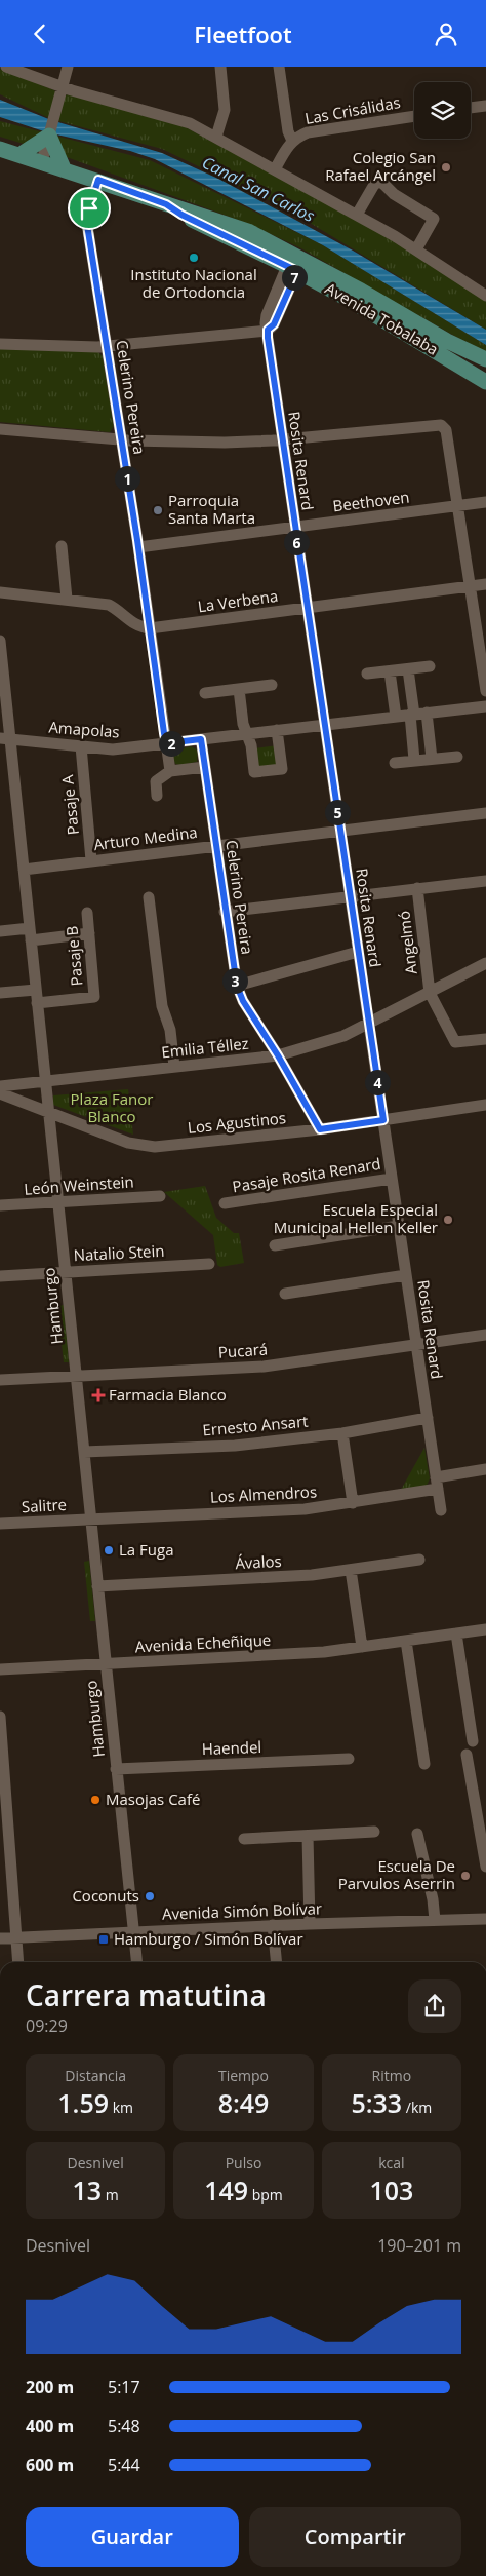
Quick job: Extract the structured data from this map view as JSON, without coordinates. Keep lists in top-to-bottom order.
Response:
{
  "streets": {
    "main road": ["Avenida Tobalaba"],
    "street": [
      "Las Crisálidas",
      "Celerino Pereira",
      "Rosita Renard",
      "Beethoven",
      "La Verbena",
      "Amapolas",
      "Pasaje A",
      "Arturo Medina",
      "Angelmó",
      "Pasaje B",
      "Emilia Téllez",
      "Los Agustinos",
      "Pasaje Rosita Renard",
      "León Weinstein",
      "Natalio Stein",
      "Hamburgo",
      "Pucará",
      "Ernesto Ansart",
      "Los Almendros",
      "Salitre",
      "Ávalos",
      "Avenida Echeñique",
      "Haendel",
      "Avenida Simón Bolívar"
    ]
  },
  "crossings": [
    ["Avenida Tobalaba", "Celerino Pereira"],
    ["Avenida Tobalaba", "Rosita Renard"],
    ["Celerino Pereira", "Beethoven"],
    ["Celerino Pereira", "La Verbena"],
    ["Celerino Pereira", "Amapolas"],
    ["Celerino Pereira", "Arturo Medina"],
    ["Celerino Pereira", "Emilia Téllez"],
    ["Celerino Pereira", "Los Agustinos"],
    ["Rosita Renard", "Beethoven"],
    ["Rosita Renard", "La Verbena"],
    ["Rosita Renard", "Amapolas"],
    ["Rosita Renard", "Arturo Medina"],
    ["Rosita Renard", "Emilia Téllez"],
    ["Rosita Renard", "Los Agustinos"],
    ["Rosita Renard", "Pasaje Rosita Renard"],
    ["Rosita Renard", "Pucará"],
    ["Rosita Renard", "Ernesto Ansart"],
    ["Rosita Renard", "Los Almendros"],
    ["Amapolas", "Pasaje A"],
    ["Amapolas", "Hamburgo"],
    ["Pasaje A", "Arturo Medina"],
    ["Arturo Medina", "Hamburgo"],
    ["Angelmó", "Emilia Téllez"],
    ["Pasaje B", "Hamburgo"],
    ["Emilia Téllez", "Hamburgo"],
    ["Los Agustinos", "Hamburgo"],
    ["León Weinstein", "Hamburgo"],
    ["Natalio Stein", "Hamburgo"],
    ["Hamburgo", "Pucará"],
    ["Hamburgo", "Ernesto Ansart"],
    ["Hamburgo", "Los Almendros"],
    ["Hamburgo", "Salitre"],
    ["Hamburgo", "Ávalos"],
    ["Hamburgo", "Avenida Echeñique"],
    ["Hamburgo", "Haendel"],
    ["Hamburgo", "Avenida Simón Bolívar"],
    ["Los Almendros", "Salitre"]
  ],
  "water": ["Canal San Carlos"],
  "parks": ["Plaza Fanor Blanco"],
  "places": {
    "other": [
      "Colegio San Rafael Arcángel",
      "Instituto Nacional de Ortodoncia",
      "Parroquia Santa Marta",
      "Escuela Especial Municipal Hellen Keller",
      "La Fuga",
      "Masojas Café",
      "Escuela De Parvulos Aserrin",
      "Coconuts"
    ],
    "health": ["Farmacia Blanco"],
    "transit": ["Hamburgo / Simón Bolívar"]
  },
  "page": {
    "header": "Fleetfoot",
    "pins": [
      "7",
      "1",
      "6",
      "2",
      "5",
      "3",
      "4"
    ],
    "heading": ["Carrera matutina", "09:29"],
    "stats": [
      ["Distancia", "1.59 km"],
      ["Tiempo", "8:49"],
      ["Ritmo", "5:33 /km"],
      ["Desnivel", "13 m"],
      ["Pulso", "149 bpm"],
      ["kcal", "103"]
    ],
    "chart": ["Desnivel", "190–201 m"],
    "list": [
      {
        "name": "200 m",
        "note": "5:17"
      },
      {
        "name": "400 m",
        "note": "5:48"
      },
      {
        "name": "600 m",
        "note": "5:44"
      }
    ],
    "buttons": ["Guardar", "Compartir"]
  }
}
